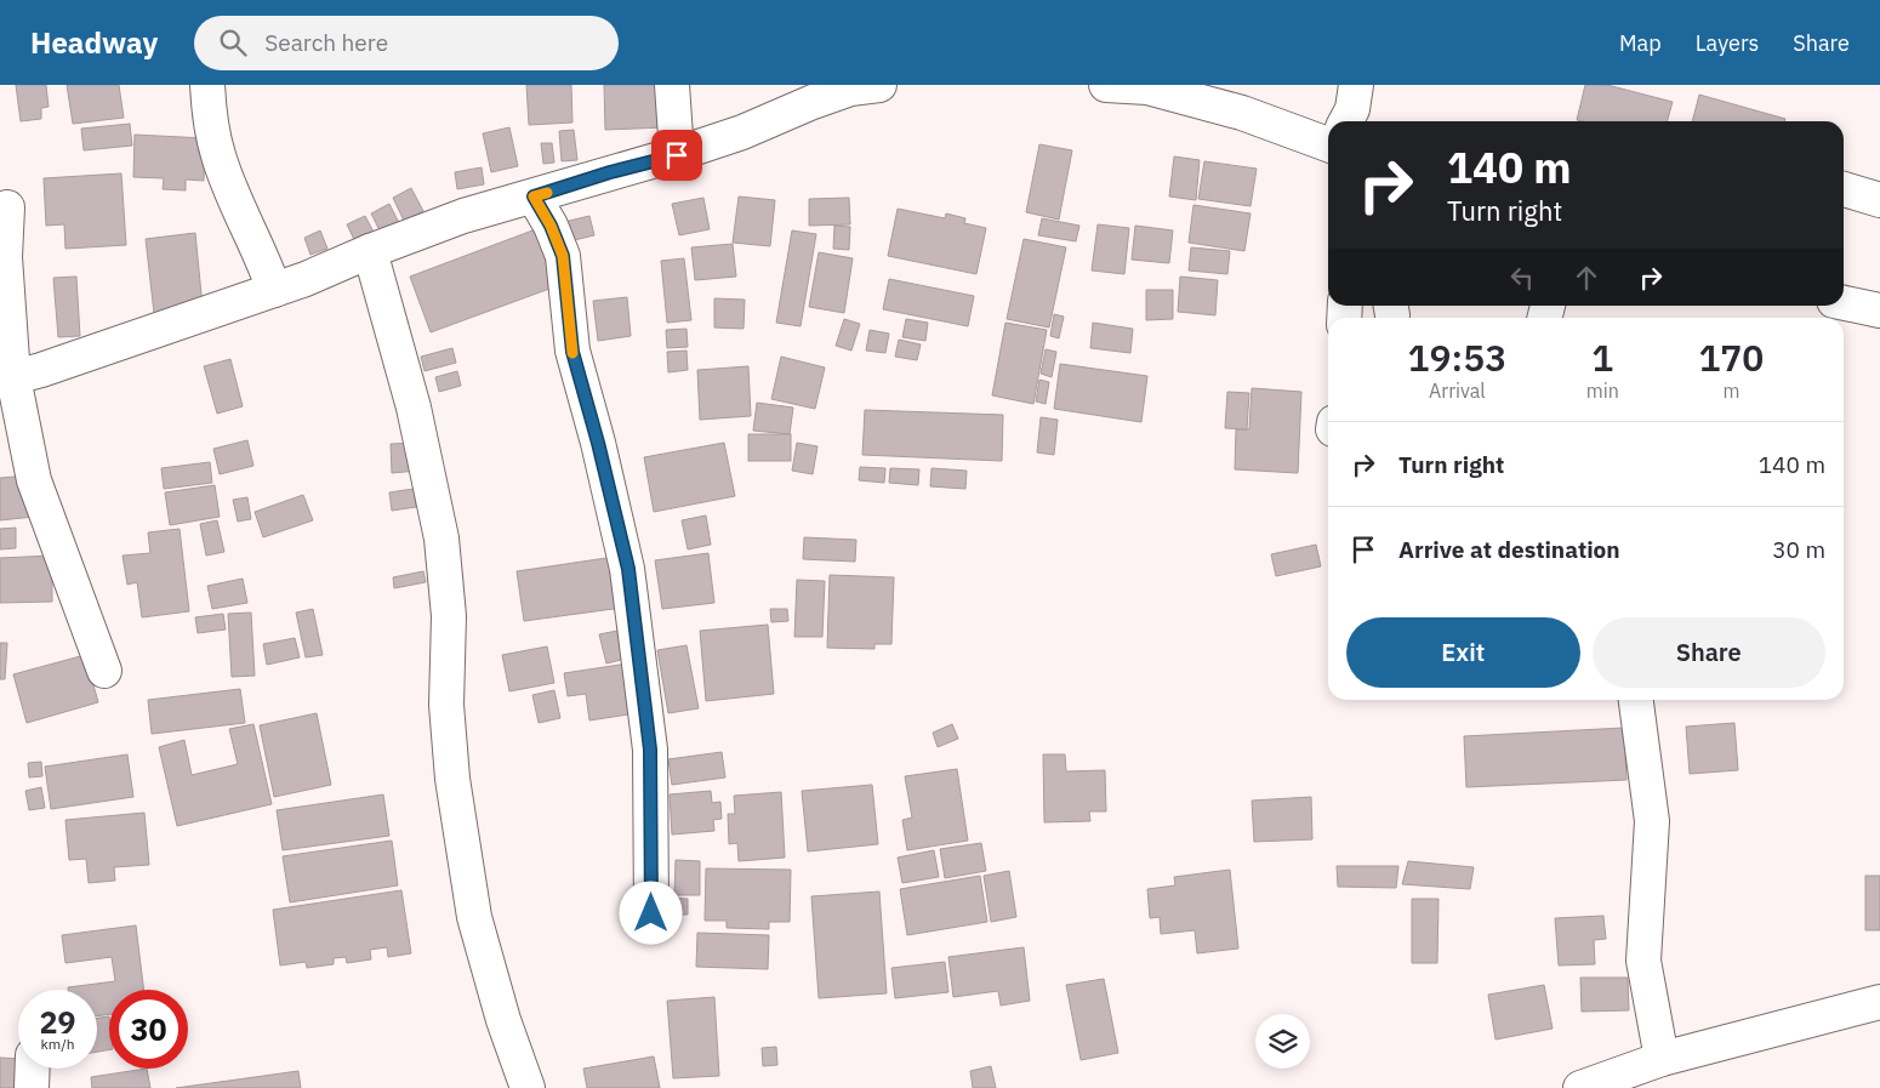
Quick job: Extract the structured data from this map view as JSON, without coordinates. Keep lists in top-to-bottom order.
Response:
{
  "page": {
    "header": "Headway",
    "search": "Search here",
    "nav": ["Map", "Layers", "Share"],
    "turn": ["140 m", "Turn right"],
    "eta": [
      "19:53",
      "Arrival",
      "1",
      "min",
      "170",
      "m"
    ],
    "list": [
      {
        "name": "Turn right",
        "value": "140 m"
      },
      {
        "name": "Arrive at destination",
        "value": "30 m"
      }
    ],
    "buttons": ["Exit", "Share"],
    "speed": "29 km/h",
    "limit": "30"
  }
}
